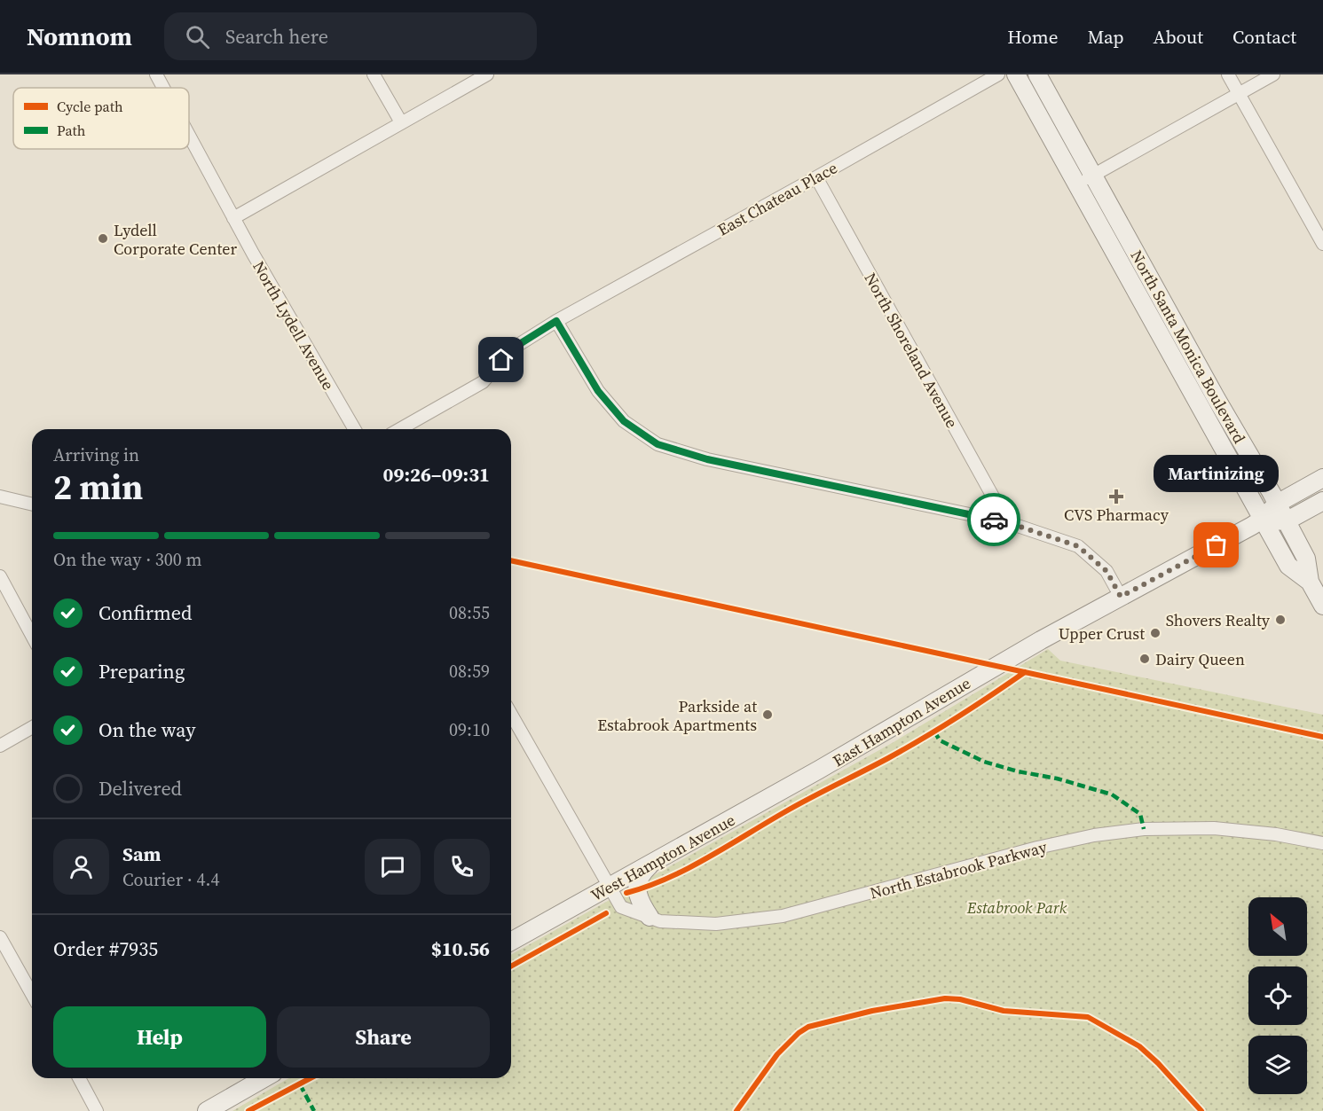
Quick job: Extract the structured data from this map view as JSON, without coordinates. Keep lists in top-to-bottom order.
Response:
{
  "streets": {
    "street": [
      "East Chateau Place",
      "North Lydell Avenue",
      "North Santa Monica Boulevard",
      "North Shoreland Avenue",
      "East Hampton Avenue",
      "West Hampton Avenue",
      "North Estabrook Parkway"
    ]
  },
  "crossings": [
    ["East Chateau Place", "North Shoreland Avenue"],
    ["North Santa Monica Boulevard", "East Hampton Avenue"],
    ["East Hampton Avenue", "West Hampton Avenue"],
    ["West Hampton Avenue", "North Estabrook Parkway"]
  ],
  "parks": ["Estabrook Park"],
  "places": {
    "other": [
      "Lydell Corporate Center",
      "Martinizing",
      "Shovers Realty",
      "Upper Crust",
      "Dairy Queen",
      "Parkside at Estabrook Apartments"
    ],
    "health": ["CVS Pharmacy"]
  },
  "legend": ["Cycle path", "Path"],
  "north": "top left",
  "page": {
    "header": "Nomnom",
    "search": "Search here",
    "nav": [
      "Home",
      "Map",
      "About",
      "Contact"
    ],
    "heading": ["2 min", "Arriving in", "09:26–09:31"],
    "panel": [
      "Sam",
      "Courier · 4.4",
      "Order #7935",
      "$10.56"
    ],
    "bubble": "Martinizing",
    "bar": "On the way · 300 m",
    "list": [
      ["Confirmed", "08:55"],
      ["Preparing", "08:59"],
      ["On the way", "09:10"],
      "Delivered"
    ],
    "buttons": ["Help", "Share"]
  }
}
